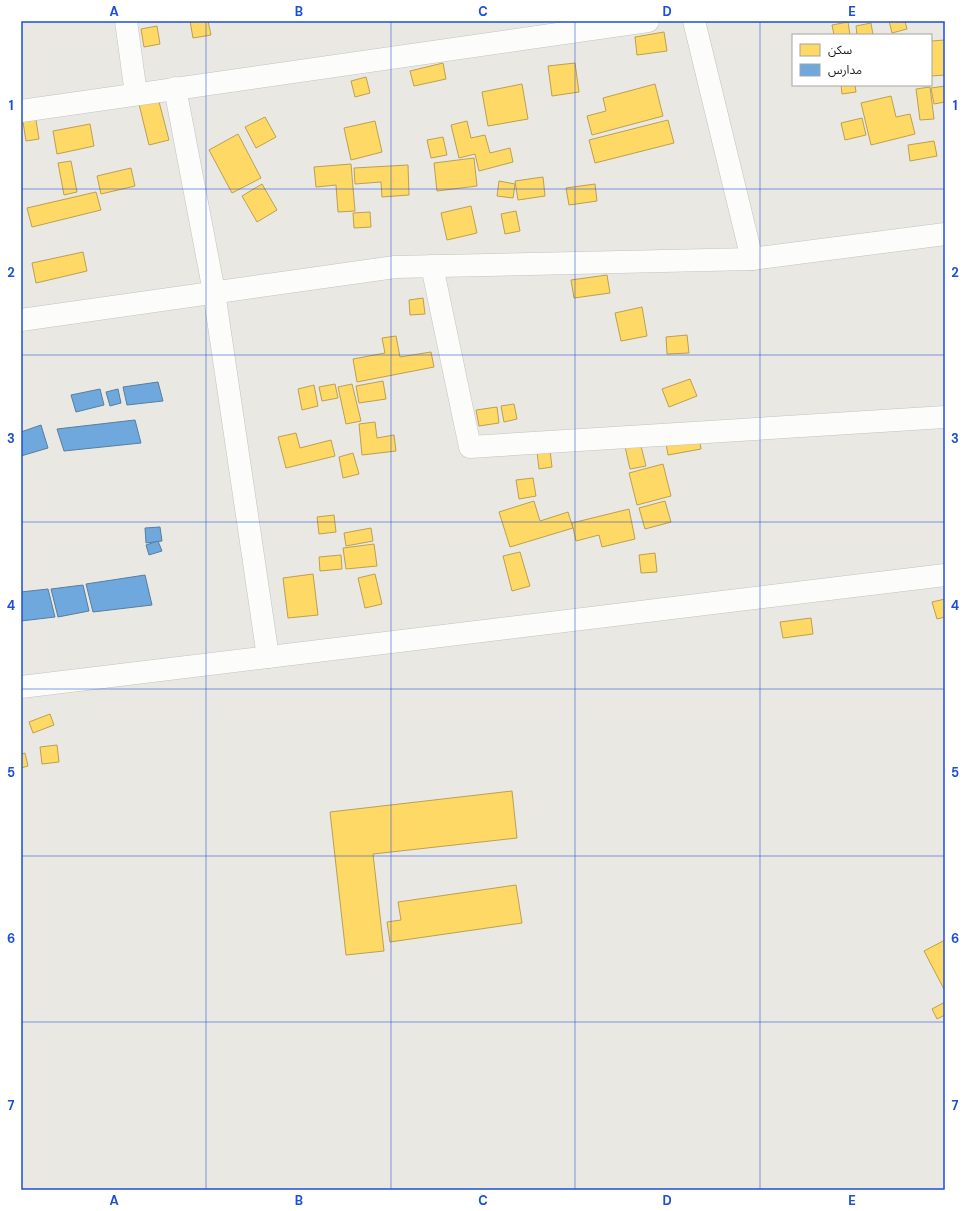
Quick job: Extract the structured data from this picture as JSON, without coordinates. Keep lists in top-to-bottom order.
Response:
{
  "legend": ["سكن", "مدارس"],
  "grid": {
    "columns": [
      "A",
      "B",
      "C",
      "D",
      "E"
    ],
    "rows": [
      "1",
      "2",
      "3",
      "4",
      "5",
      "6",
      "7"
    ]
  }
}
